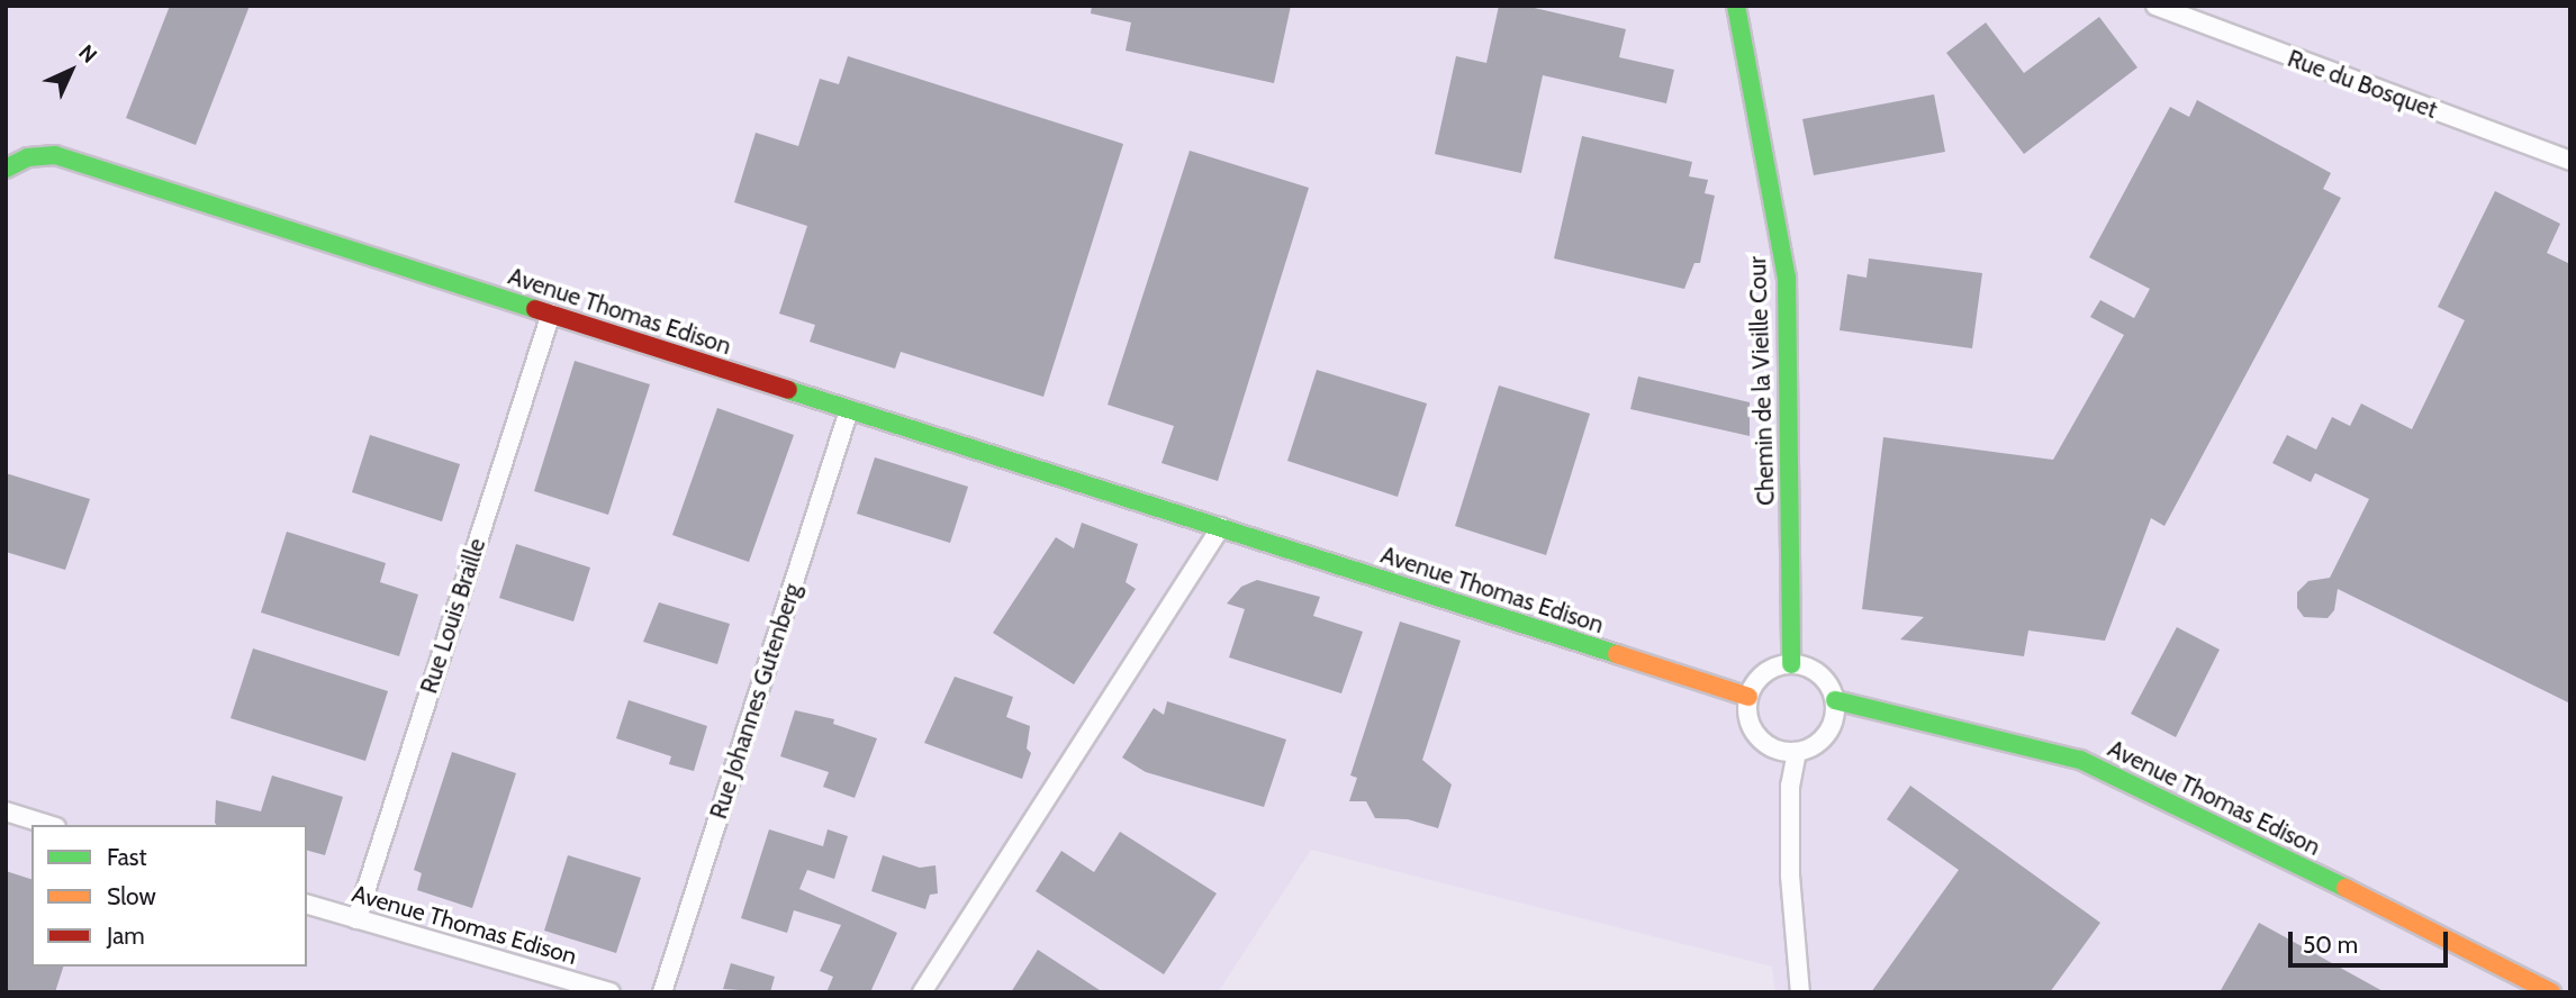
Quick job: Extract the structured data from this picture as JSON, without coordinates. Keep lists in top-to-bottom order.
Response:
{
  "streets": {
    "street": [
      "Rue du Bosquet",
      "Avenue Thomas Edison",
      "Chemin de la Vieille Cour",
      "Rue Louis Braille",
      "Rue Johannes Gutenberg"
    ]
  },
  "crossings": [
    ["Avenue Thomas Edison", "Chemin de la Vieille Cour"],
    ["Avenue Thomas Edison", "Rue Louis Braille"],
    ["Avenue Thomas Edison", "Rue Johannes Gutenberg"]
  ],
  "legend": ["Fast", "Slow", "Jam"],
  "scale_bar": "50 m",
  "north": "top right"
}
